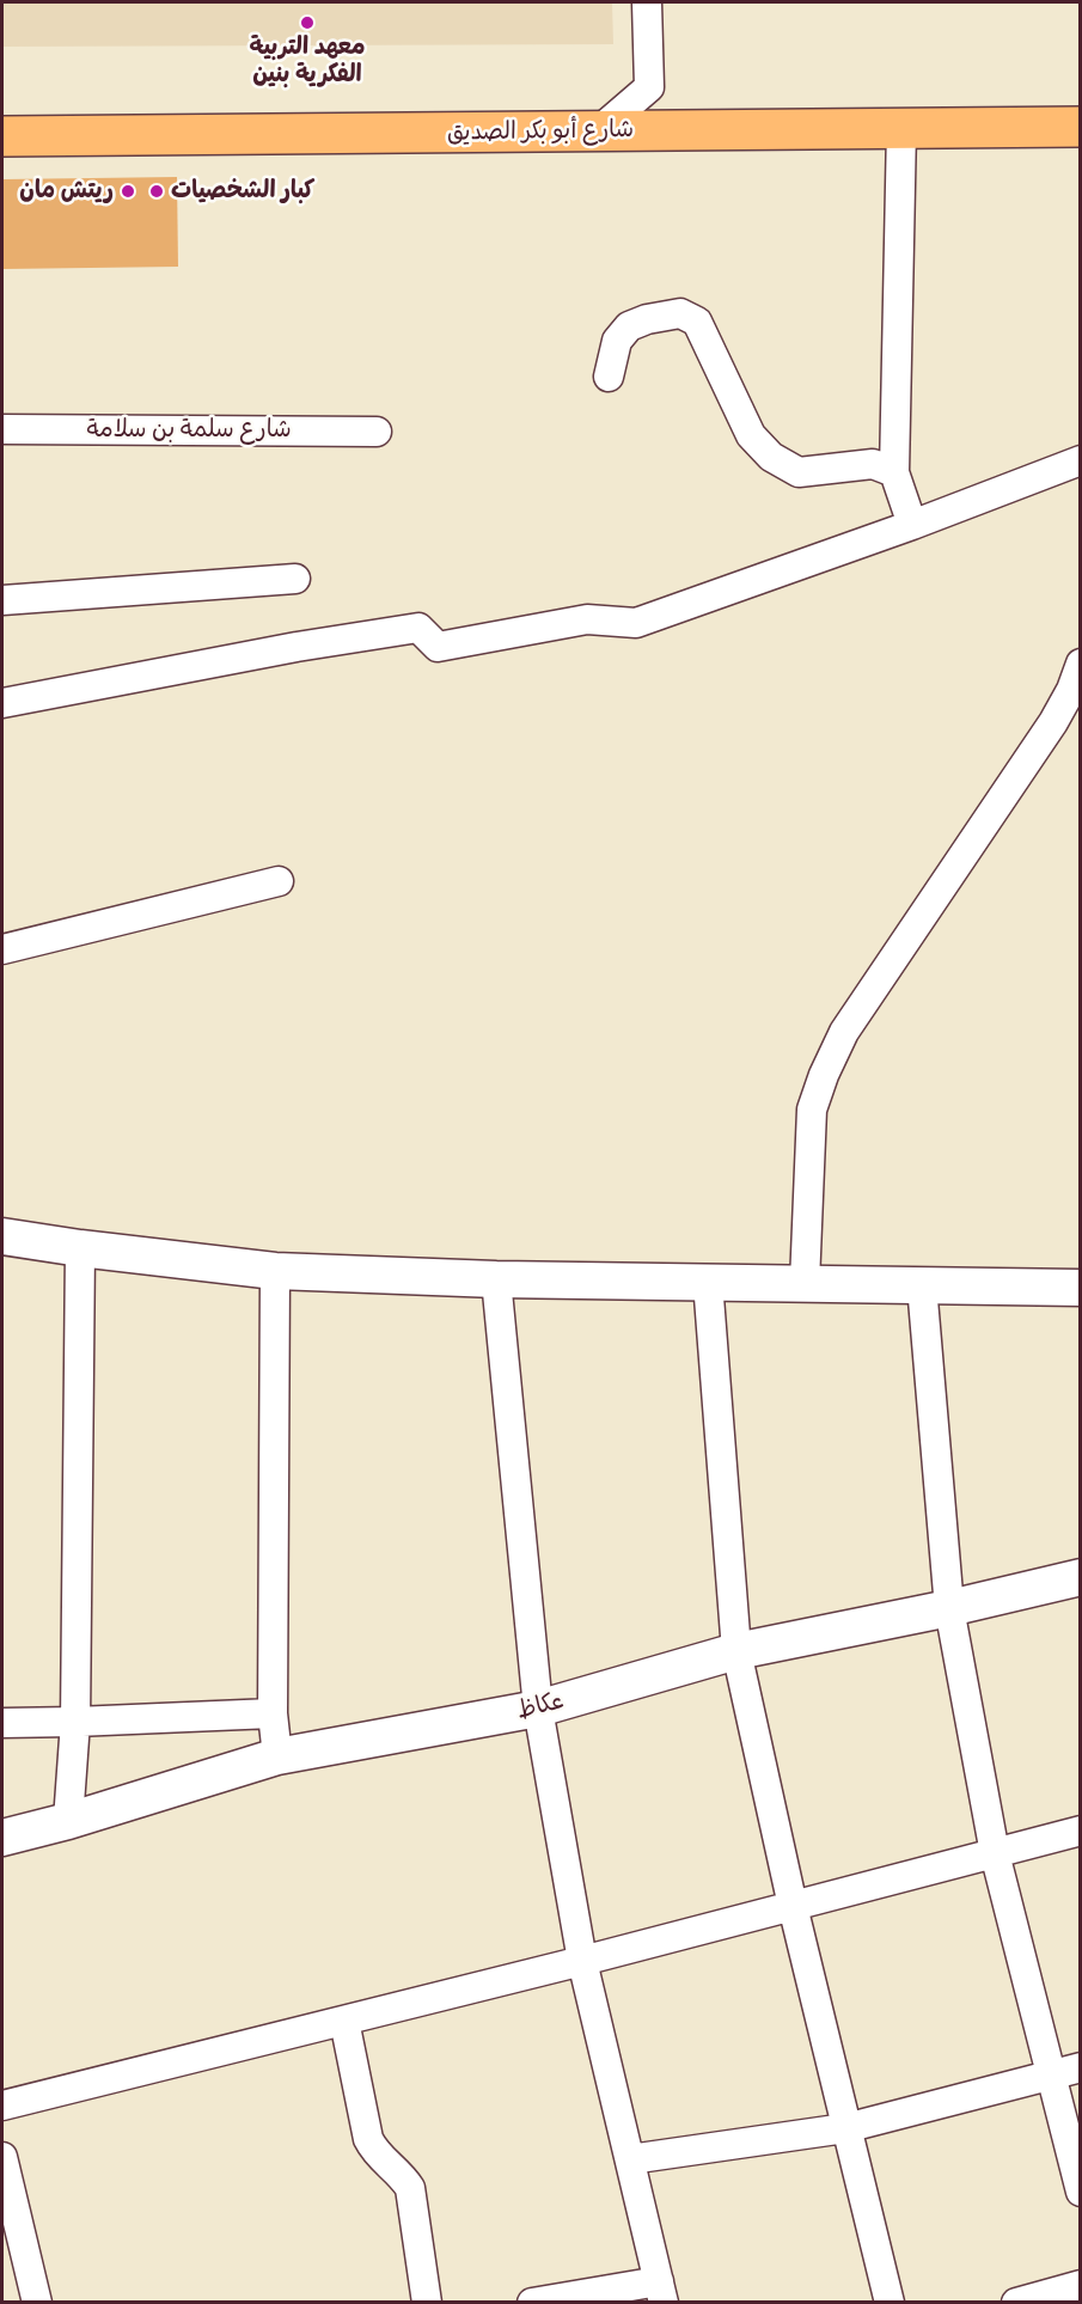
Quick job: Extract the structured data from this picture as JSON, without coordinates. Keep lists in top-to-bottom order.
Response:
{
  "streets": {
    "main road": ["شارع أبو بكر الصديق"],
    "street": ["شارع سلمة بن سلامة", "عكاظ"]
  },
  "places": ["معهد التربية الفكرية بنين", "ريتش مان", "كبار الشخصيات"]
}
